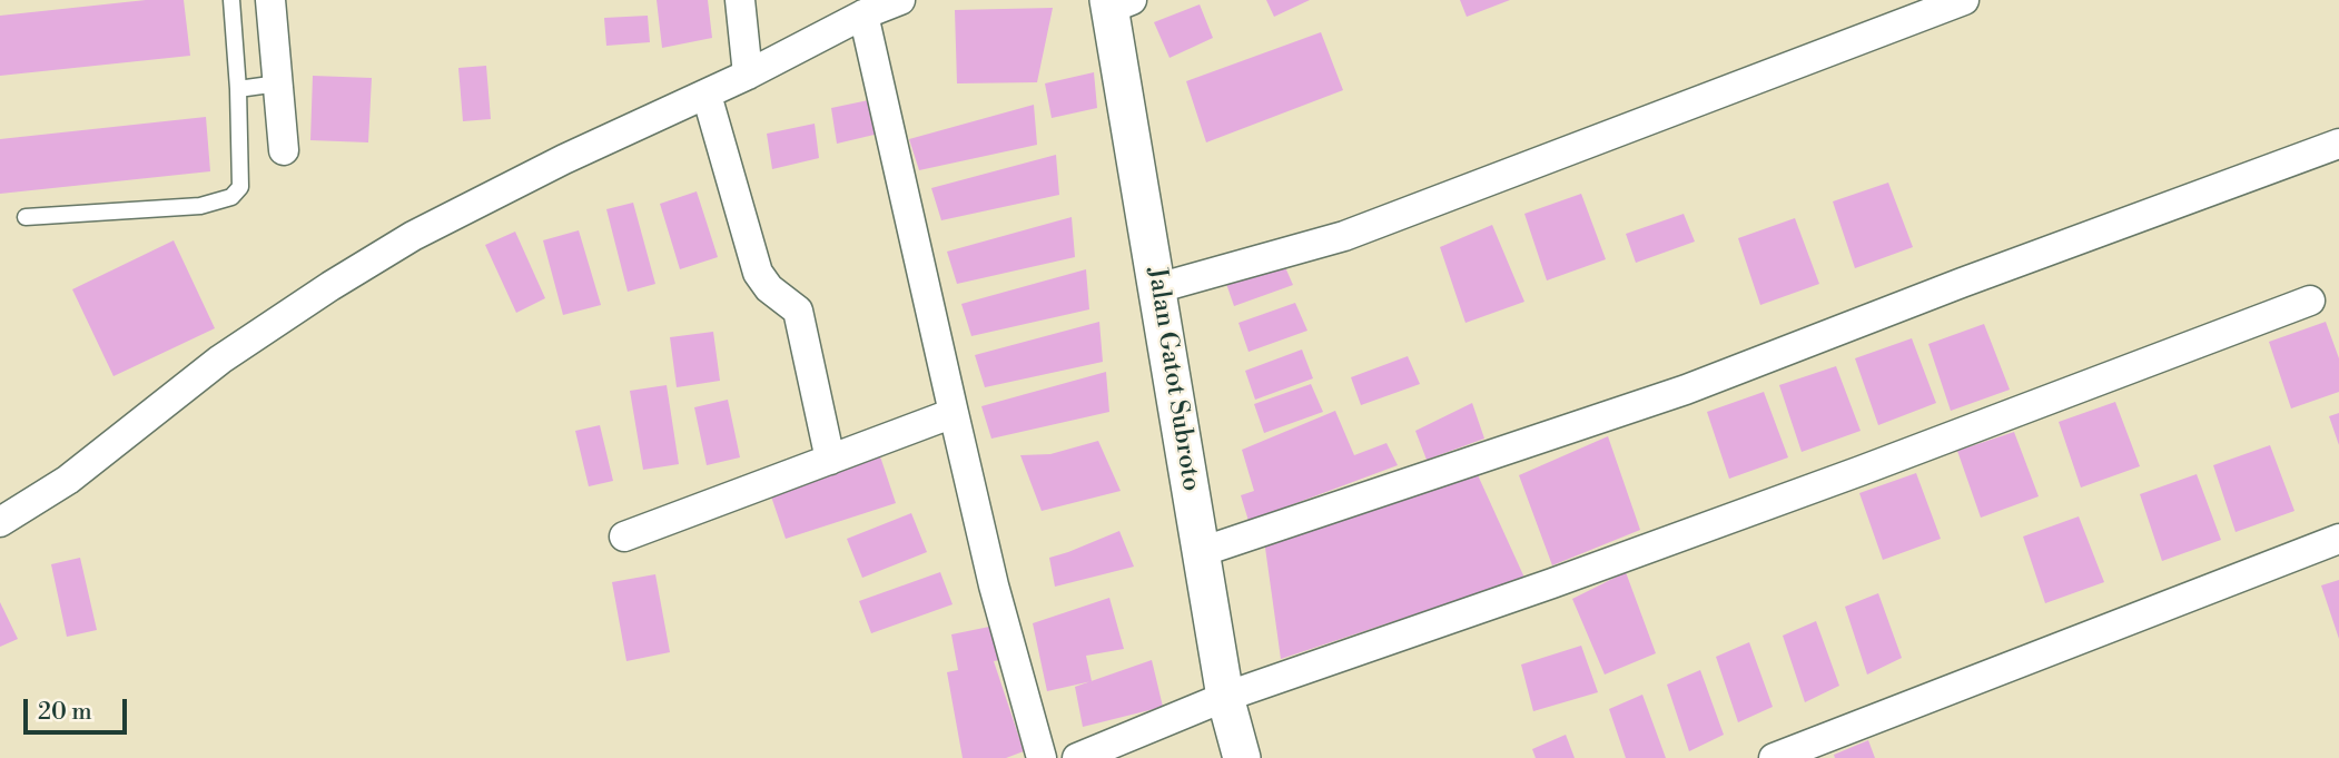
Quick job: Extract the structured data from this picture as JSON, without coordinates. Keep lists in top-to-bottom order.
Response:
{
  "streets": {
    "street": ["Jalan Gatot Subroto"]
  },
  "scale_bar": "20 m"
}
